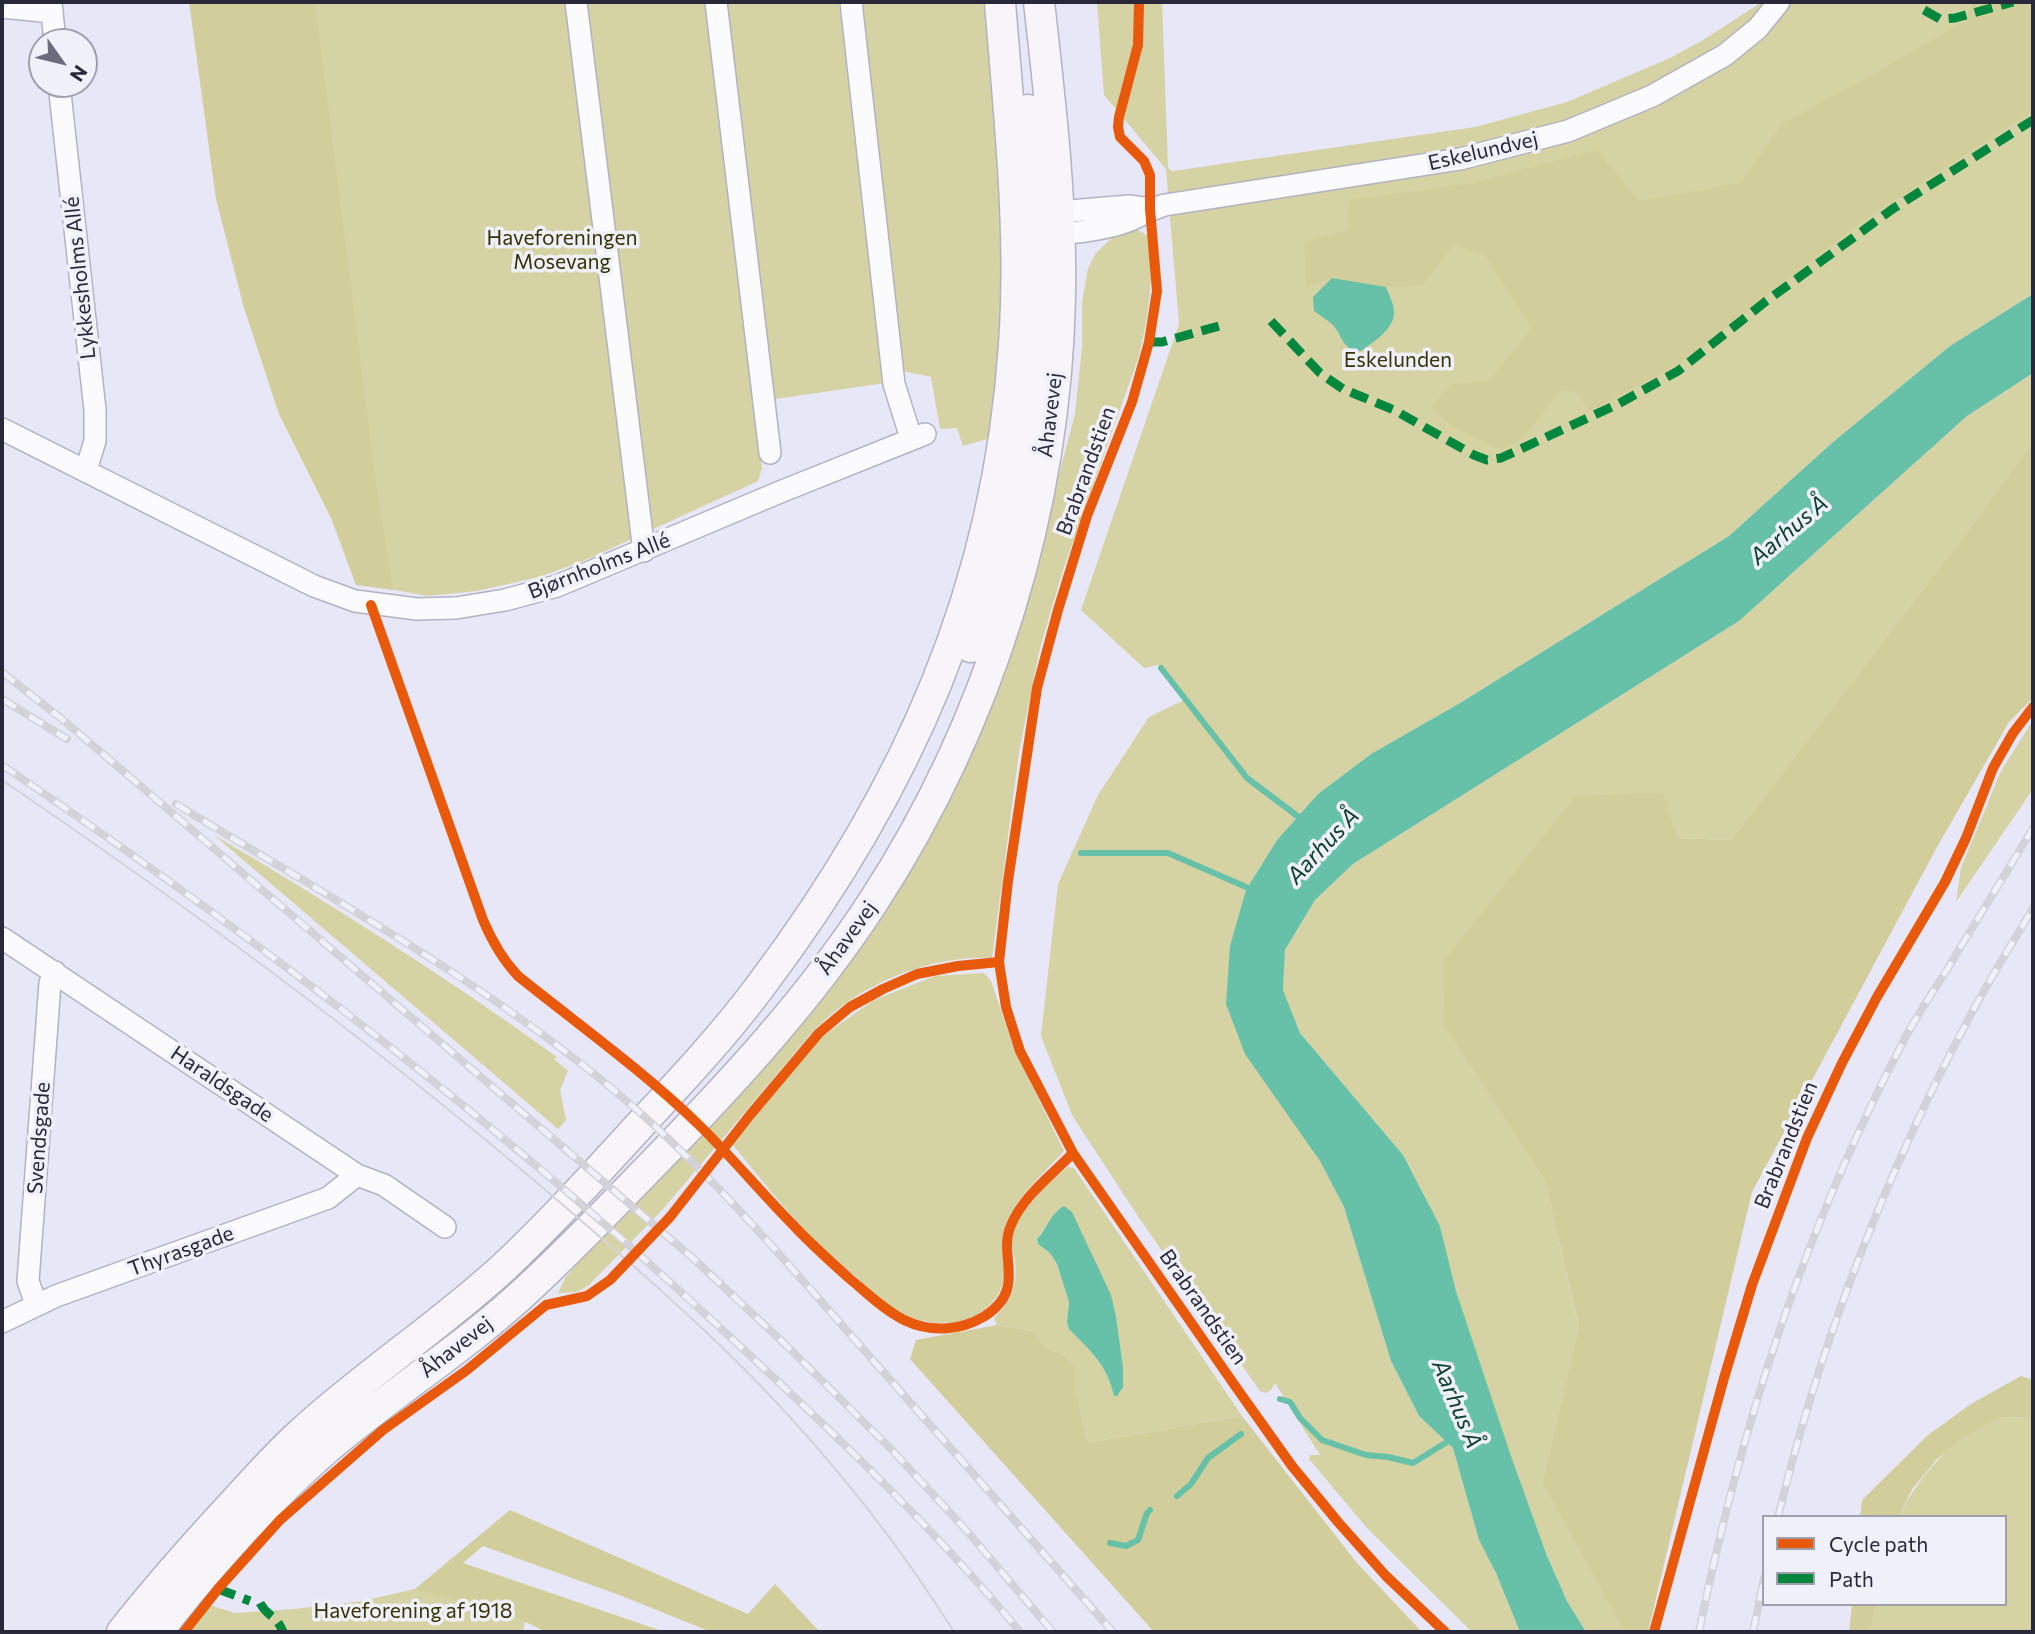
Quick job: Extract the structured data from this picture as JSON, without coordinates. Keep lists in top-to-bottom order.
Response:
{
  "streets": {
    "main road": ["Åhavevej"],
    "street": [
      "Eskelundvej",
      "Lykkesholms Allé",
      "Bjørnholms Allé",
      "Haraldsgade",
      "Svendsgade",
      "Thyrasgade"
    ],
    "cycle path": ["Brabrandstien"]
  },
  "crossings": [
    ["Eskelundvej", "Åhavevej"],
    ["Lykkesholms Allé", "Bjørnholms Allé"],
    ["Haraldsgade", "Svendsgade"],
    ["Haraldsgade", "Thyrasgade"],
    ["Svendsgade", "Thyrasgade"]
  ],
  "water": ["Aarhus Å"],
  "parks": ["Haveforeningen Mosevang", "Eskelunden", "Haveforening af 1918"],
  "legend": ["Cycle path", "Path"],
  "north": "bottom right"
}
